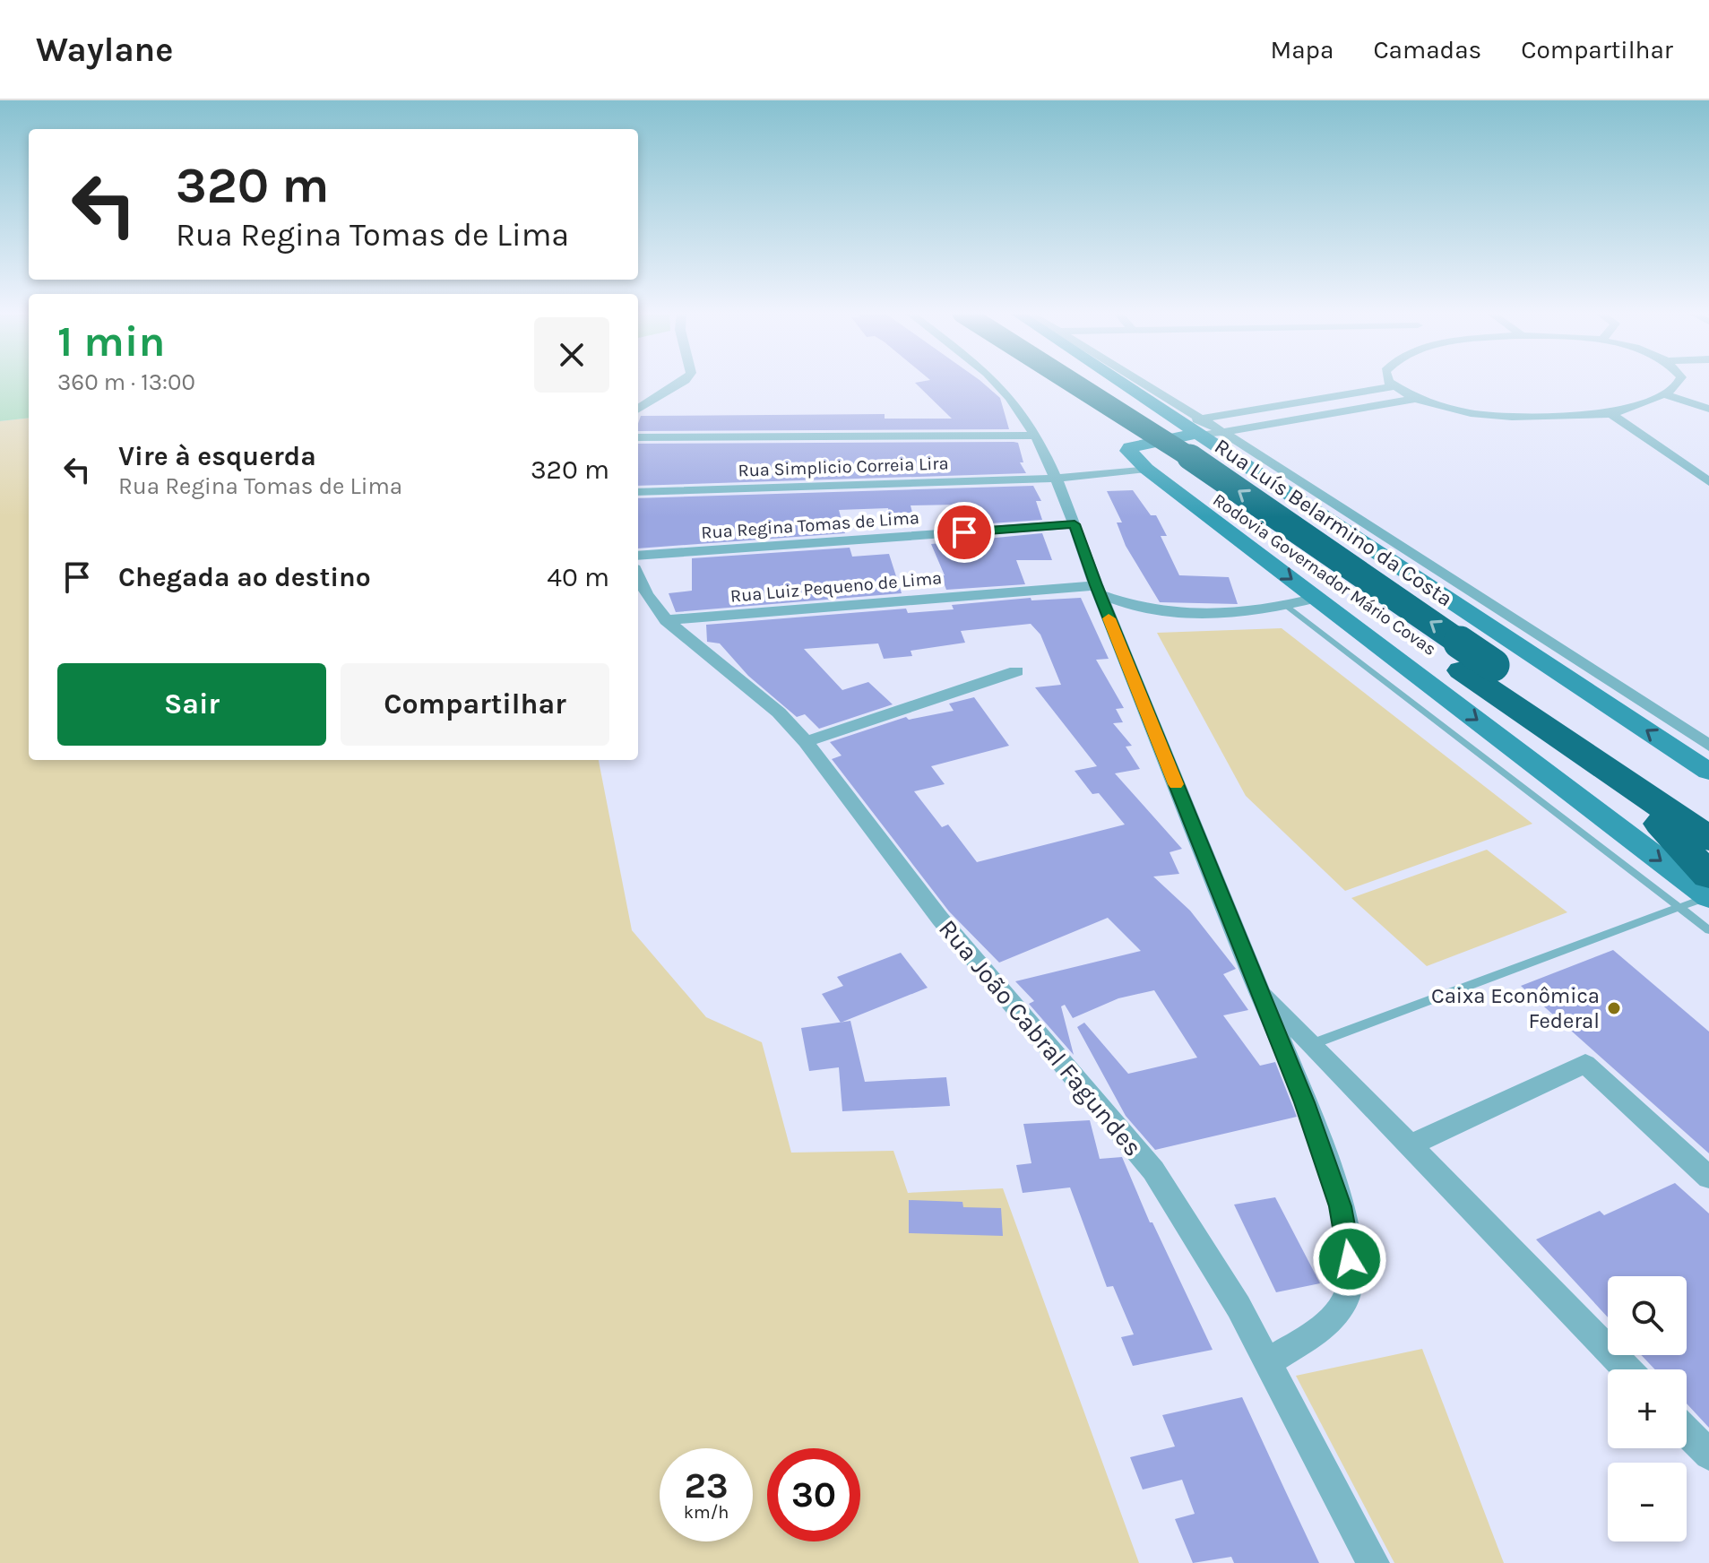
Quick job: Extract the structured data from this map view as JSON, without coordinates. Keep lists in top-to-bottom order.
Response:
{
  "streets": {
    "highway": ["Rodovia Governador Mário Covas"],
    "main road": ["Rua Luís Belarmino da Costa"],
    "street": [
      "Rua Simplicio Correia Lira",
      "Rua Regina Tomas de Lima",
      "Rua Luiz Pequeno de Lima",
      "Rua João Cabral Fagundes"
    ]
  },
  "crossings": [
    ["Rua Simplicio Correia Lira", "Rua Luís Belarmino da Costa"],
    ["Rua Luiz Pequeno de Lima", "Rua João Cabral Fagundes"]
  ],
  "places": ["Caixa Econômica Federal"],
  "page": {
    "header": "Waylane",
    "nav": ["Mapa", "Camadas", "Compartilhar"],
    "turn": ["320 m", "Rua Regina Tomas de Lima"],
    "heading": ["1 min", "360 m · 13:00"],
    "list": [
      {
        "name": "Vire à esquerda",
        "note": "Rua Regina Tomas de Lima",
        "value": "320 m"
      },
      {
        "name": "Chegada ao destino",
        "value": "40 m"
      }
    ],
    "buttons": ["Sair", "Compartilhar"],
    "map_buttons": ["+", "−"],
    "speed": "23 km/h",
    "limit": "30"
  }
}
